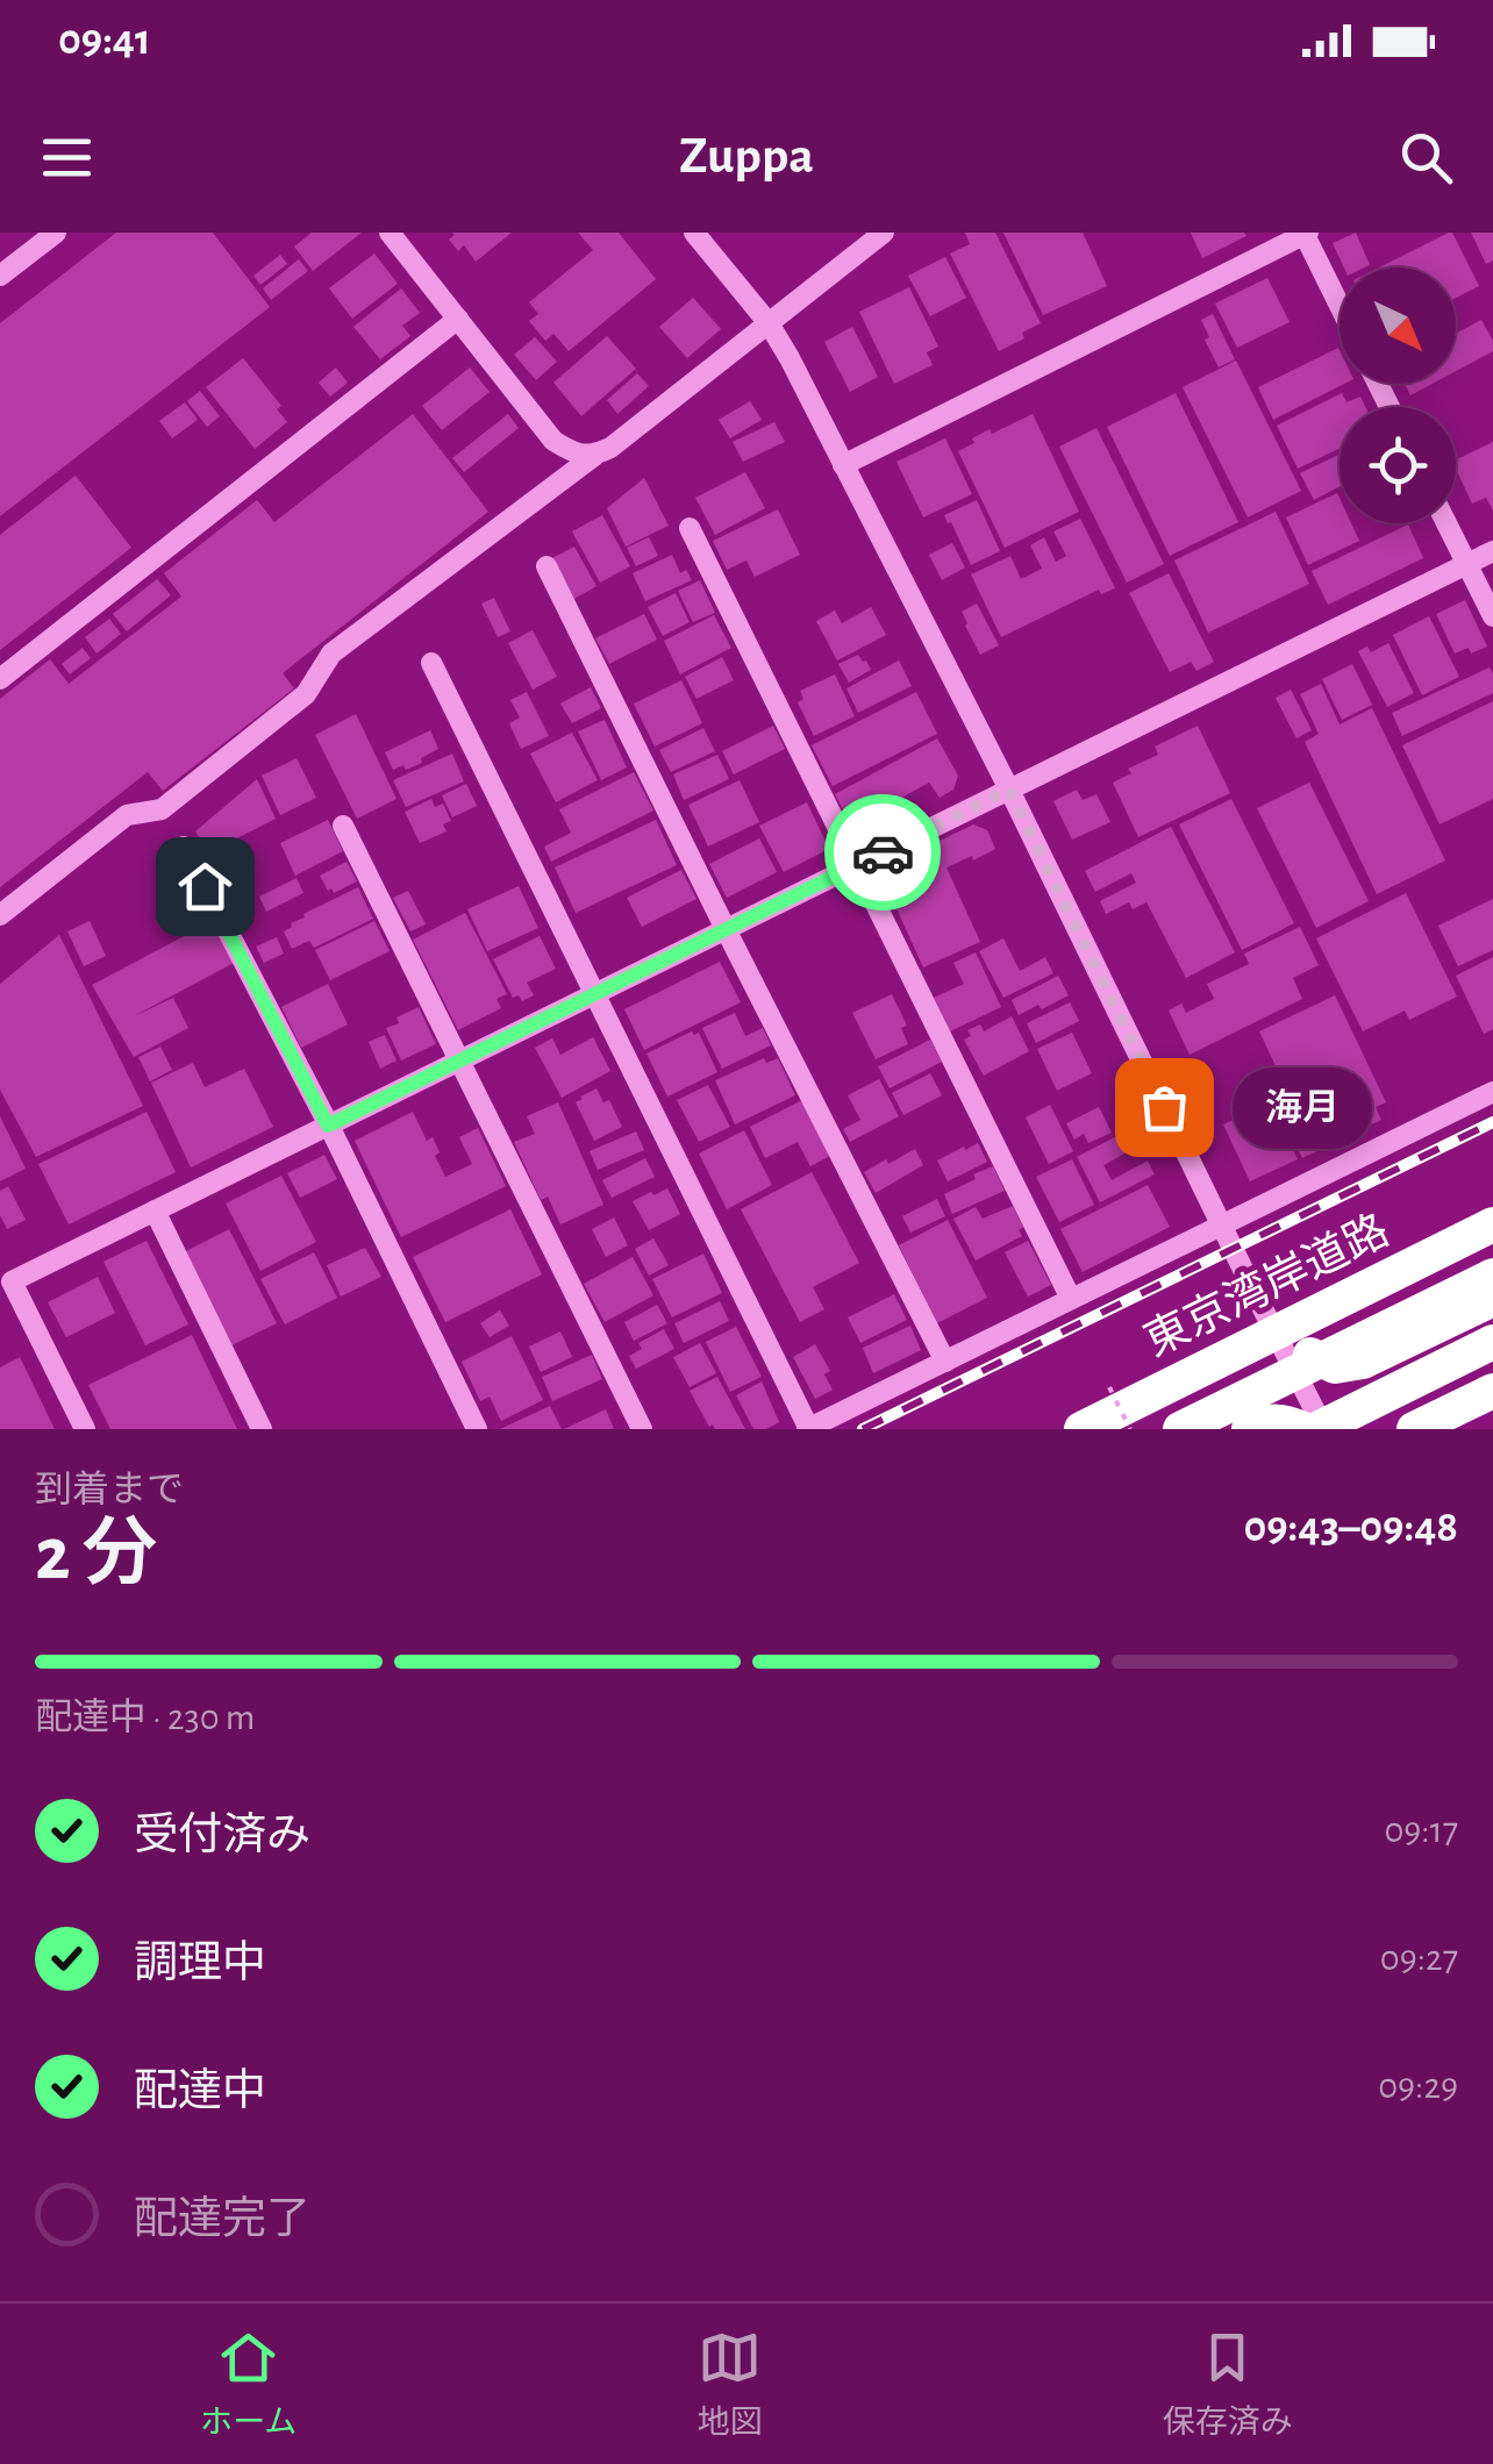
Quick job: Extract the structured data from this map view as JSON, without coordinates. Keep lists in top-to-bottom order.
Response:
{
  "streets": {
    "highway": ["東京湾岸道路"]
  },
  "places": ["海月"],
  "north": "bottom right",
  "page": {
    "status": "09:41",
    "header": "Zuppa",
    "bubble": "海月",
    "heading": ["2 分", "到着まで", "09:43–09:48"],
    "bar": "配達中 · 230 m",
    "list": [
      ["受付済み", "09:17"],
      ["調理中", "09:27"],
      ["配達中", "09:29"],
      "配達完了"
    ],
    "tabs": ["ホーム", "地図", "保存済み"]
  }
}
